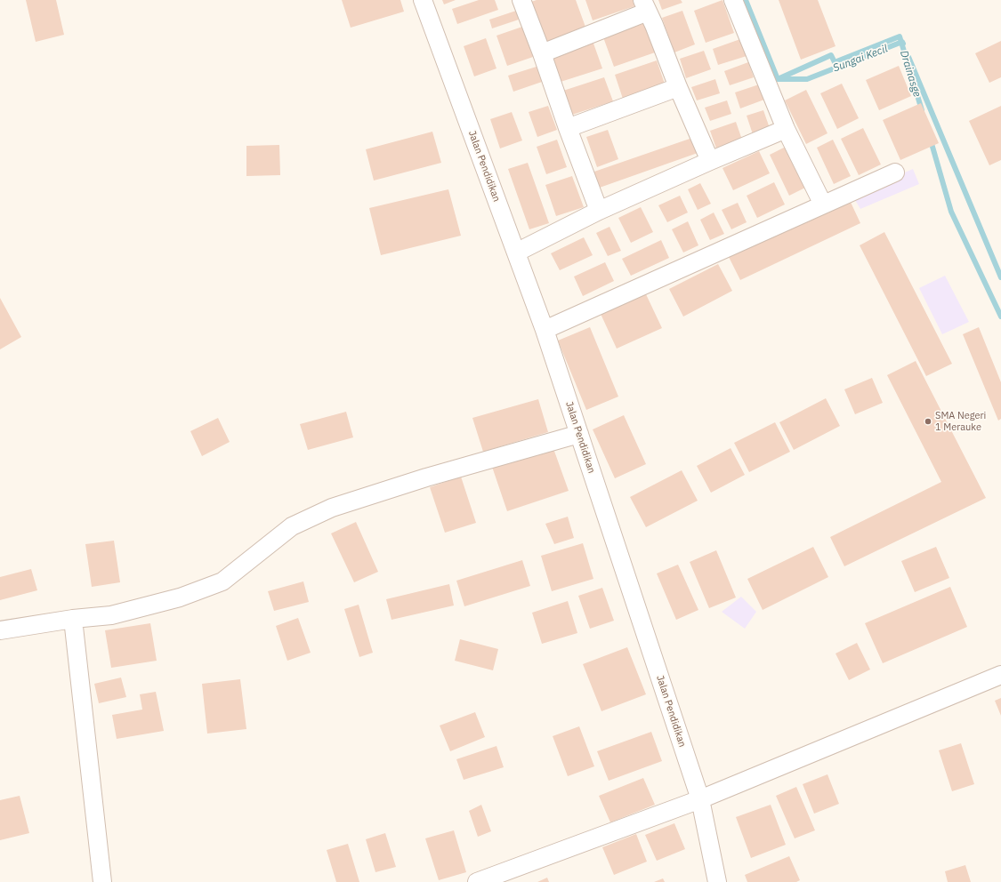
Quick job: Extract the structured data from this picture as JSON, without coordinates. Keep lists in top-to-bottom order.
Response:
{
  "streets": {
    "street": ["Jalan Pendidikan"]
  },
  "water": ["Sungai Kecil", "Drainasge"],
  "places": ["SMA Negeri 1 Merauke"]
}
